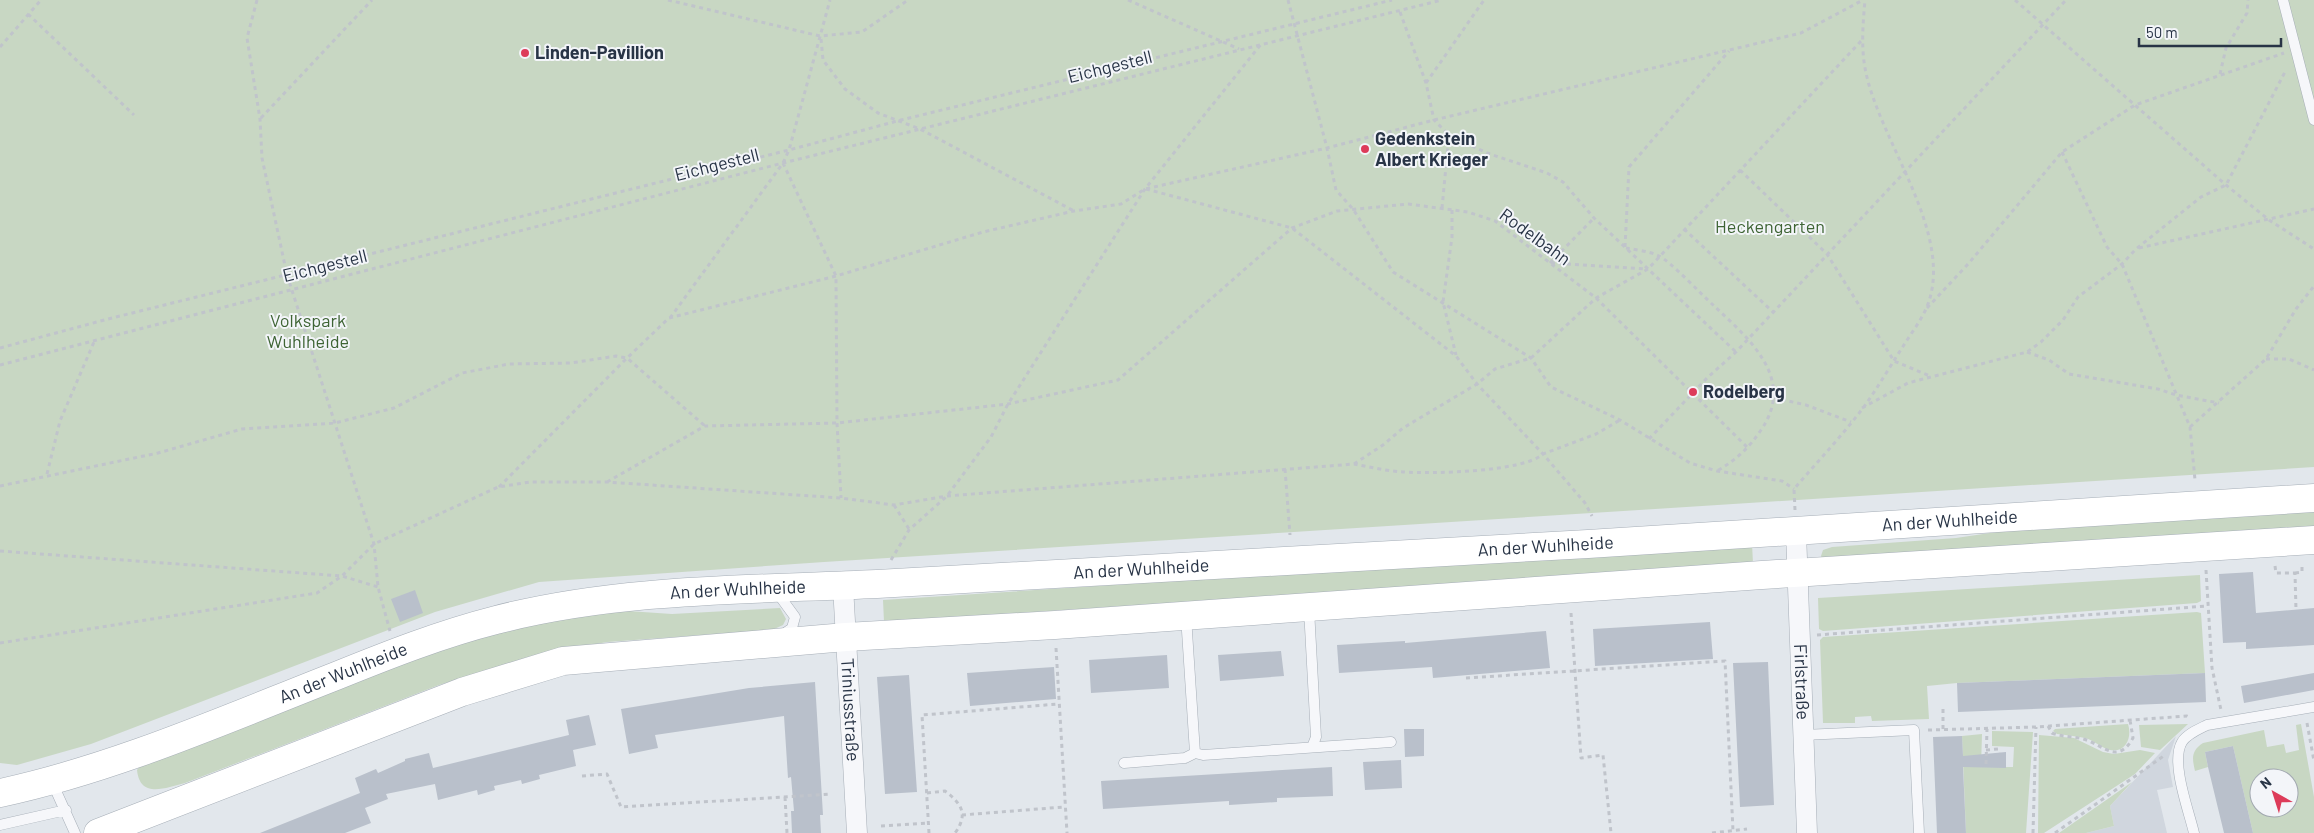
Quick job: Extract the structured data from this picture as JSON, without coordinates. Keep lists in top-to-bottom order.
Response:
{
  "streets": {
    "main road": ["An der Wuhlheide"],
    "street": ["Firlstraße", "Triniusstraße"],
    "path": ["Eichgestell", "Rodelbahn"]
  },
  "crossings": [
    ["An der Wuhlheide", "Firlstraße"],
    ["An der Wuhlheide", "Triniusstraße"]
  ],
  "parks": ["Heckengarten", "Volkspark Wuhlheide"],
  "places": ["Linden-Pavillion", "Gedenkstein Albert Krieger", "Rodelberg"],
  "scale_bar": "50 m",
  "north": "top left"
}
